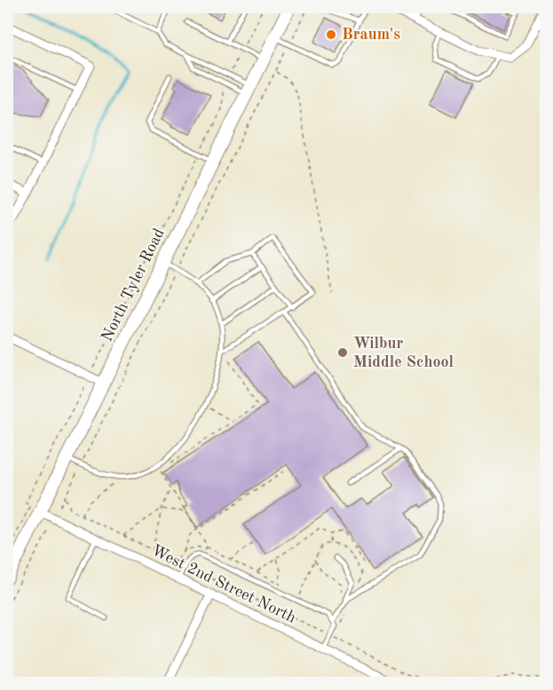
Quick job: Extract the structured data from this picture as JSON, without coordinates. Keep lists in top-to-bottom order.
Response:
{
  "streets": {
    "main road": ["North Tyler Road"],
    "street": ["West 2nd Street North"]
  },
  "crossings": [
    ["North Tyler Road", "West 2nd Street North"]
  ],
  "places": ["Braum's", "Wilbur Middle School"]
}
